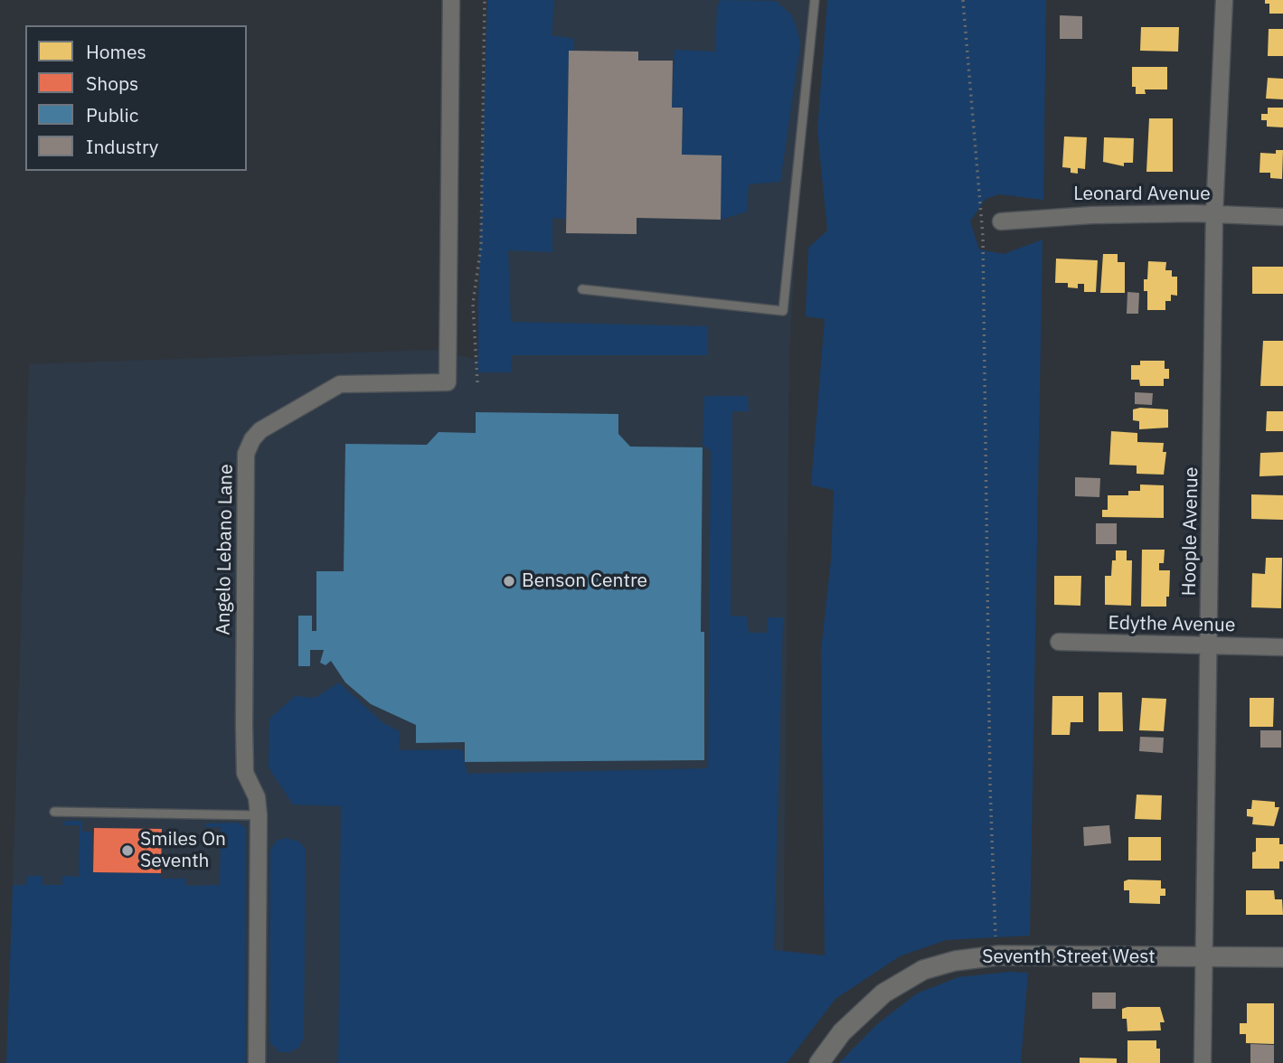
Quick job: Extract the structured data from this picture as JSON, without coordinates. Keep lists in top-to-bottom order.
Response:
{
  "streets": {
    "street": [
      "Leonard Avenue",
      "Hoople Avenue",
      "Angelo Lebano Lane",
      "Edythe Avenue",
      "Seventh Street West"
    ]
  },
  "crossings": [
    ["Leonard Avenue", "Hoople Avenue"],
    ["Hoople Avenue", "Edythe Avenue"],
    ["Hoople Avenue", "Seventh Street West"]
  ],
  "places": ["Benson Centre", "Smiles On Seventh"],
  "legend": [
    "Homes",
    "Shops",
    "Public",
    "Industry"
  ]
}
